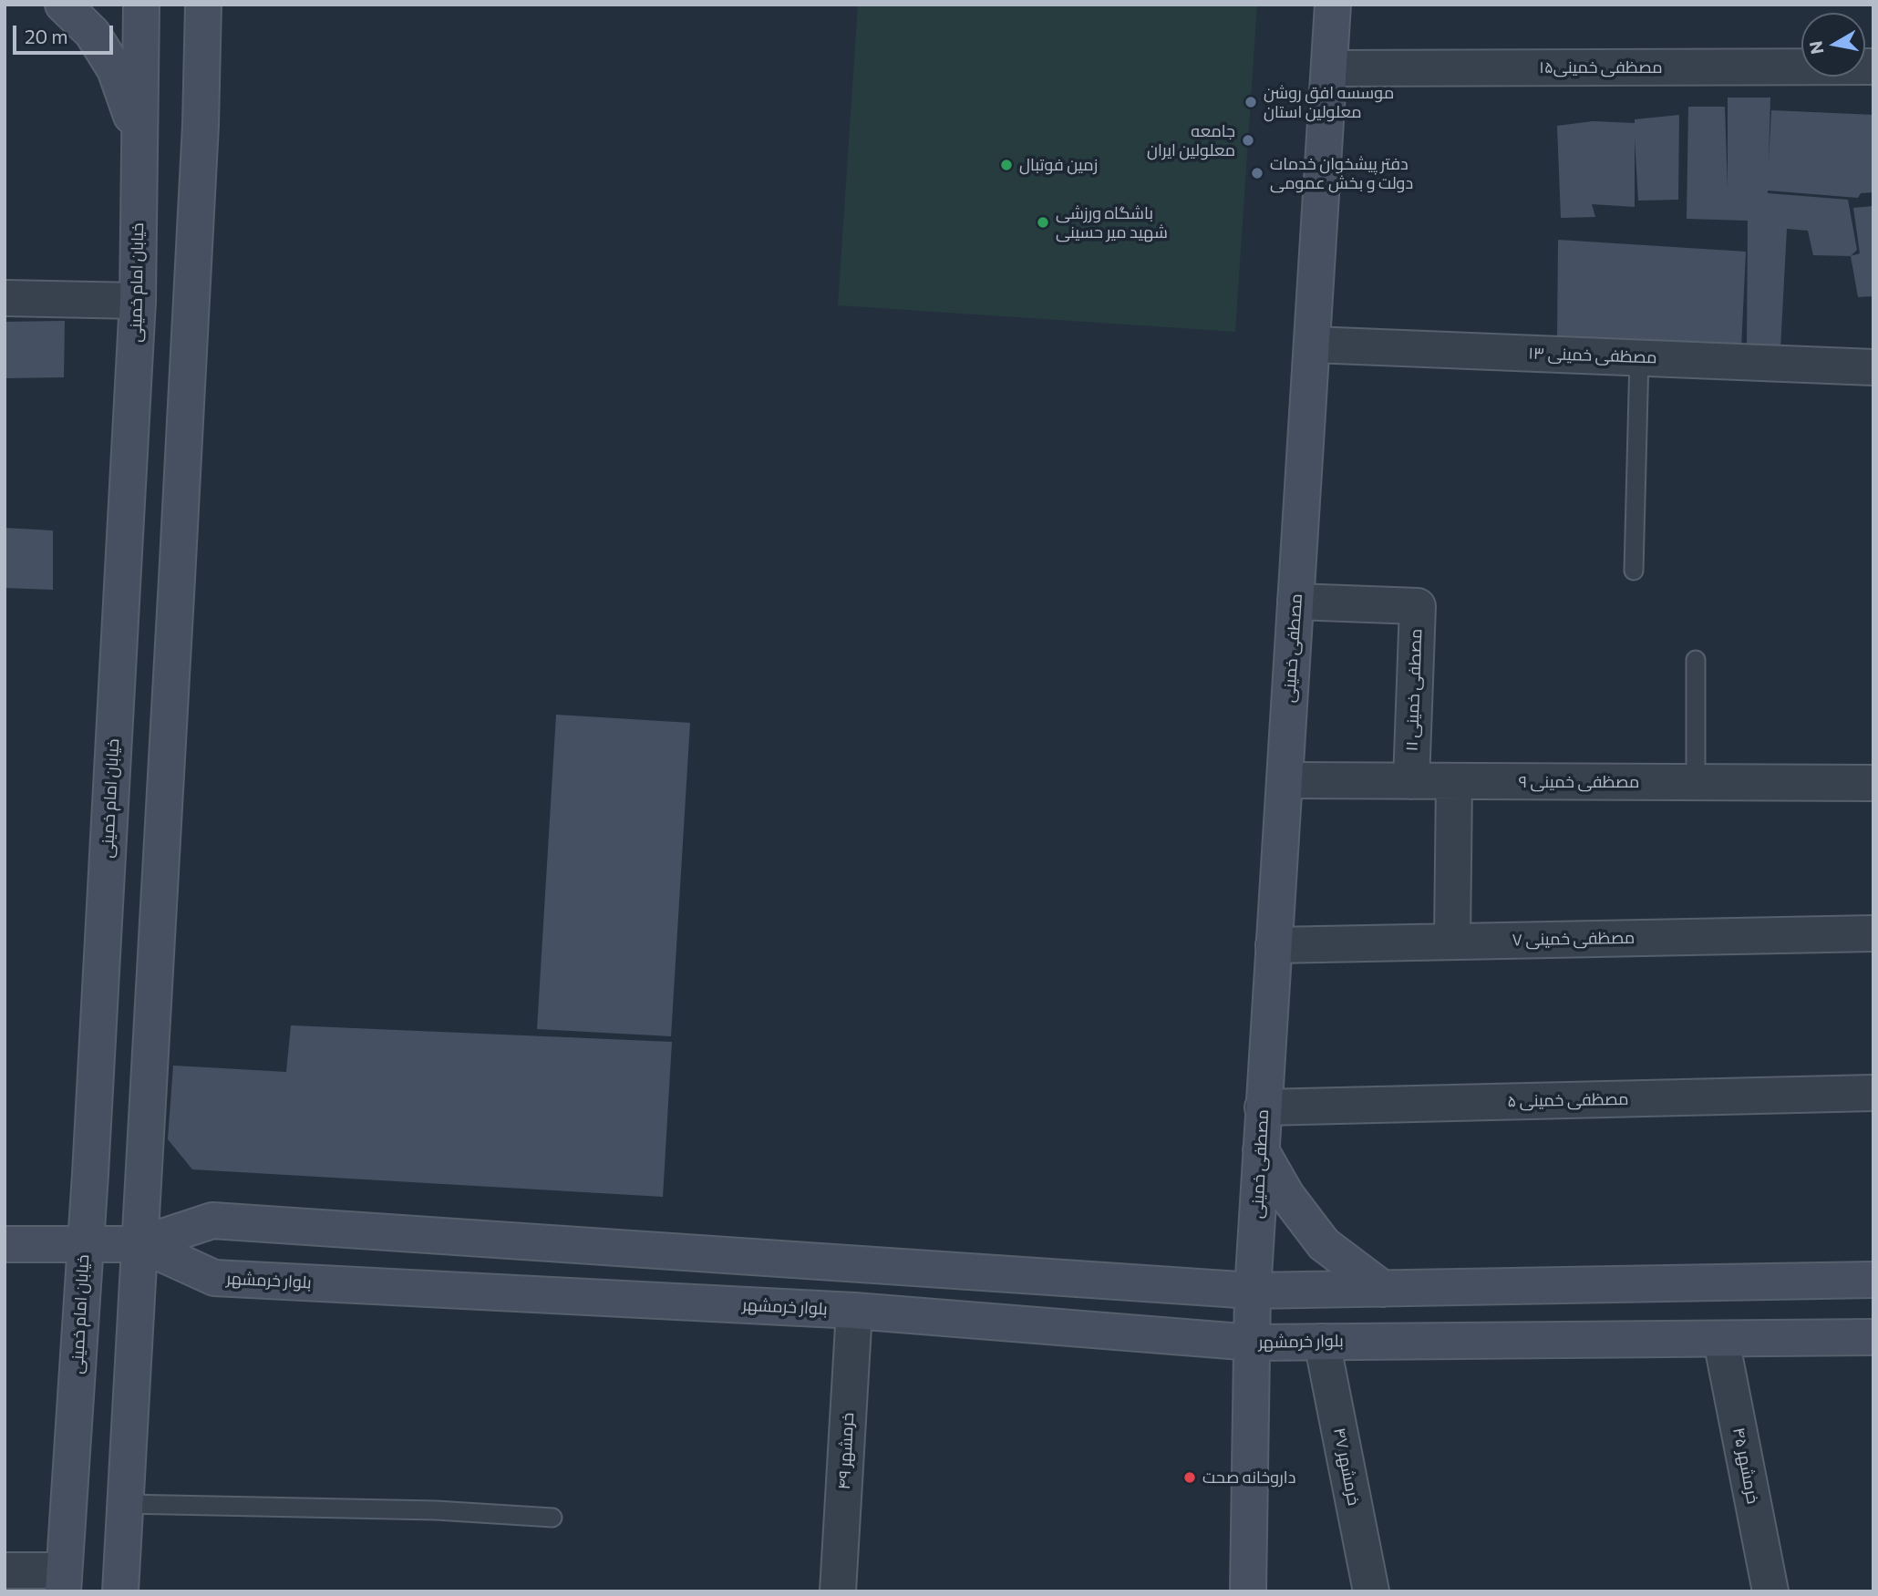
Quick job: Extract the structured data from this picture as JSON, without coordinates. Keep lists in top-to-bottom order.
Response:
{
  "streets": {
    "main road": ["خیابان امام خمینی", "مصطفی خمینی", "بلوار خرمشهر"],
    "street": [
      "مصظفی خمینی۱۵",
      "مصظفی خمینی ۱۳",
      "مصطفی خمینی ۱۱",
      "مصظفی خمینی ۹",
      "مصظفی خمینی ۷",
      "مصظفی خمینی ۵",
      "خرمشهر ۴۹",
      "خرمشهر ۴۵",
      "خرمشهر ۴۷"
    ]
  },
  "crossings": [
    ["مصظفی خمینی۱۵", "مصطفی خمینی"],
    ["مصظفی خمینی ۱۳", "مصطفی خمینی"],
    ["مصطفی خمینی", "مصطفی خمینی ۱۱"],
    ["مصطفی خمینی", "مصظفی خمینی ۹"],
    ["مصطفی خمینی", "مصظفی خمینی ۷"],
    ["مصطفی خمینی", "مصظفی خمینی ۵"],
    ["مصطفی خمینی", "بلوار خرمشهر"],
    ["مصطفی خمینی ۱۱", "مصظفی خمینی ۹"],
    ["بلوار خرمشهر", "خرمشهر ۴۹"],
    ["بلوار خرمشهر", "خرمشهر ۴۵"],
    ["بلوار خرمشهر", "خرمشهر ۴۷"]
  ],
  "places": [
    "موسسه افق روشن معلولین استان",
    "جامعه معلولین ایران",
    "زمین فوتبال",
    "دفتر پیشخوان خدمات دولت و بخش عمومی",
    "باشگاه ورزشی شهید میر حسینی",
    "داروخانه صحت"
  ],
  "scale_bar": "20 m",
  "north": "left"
}
